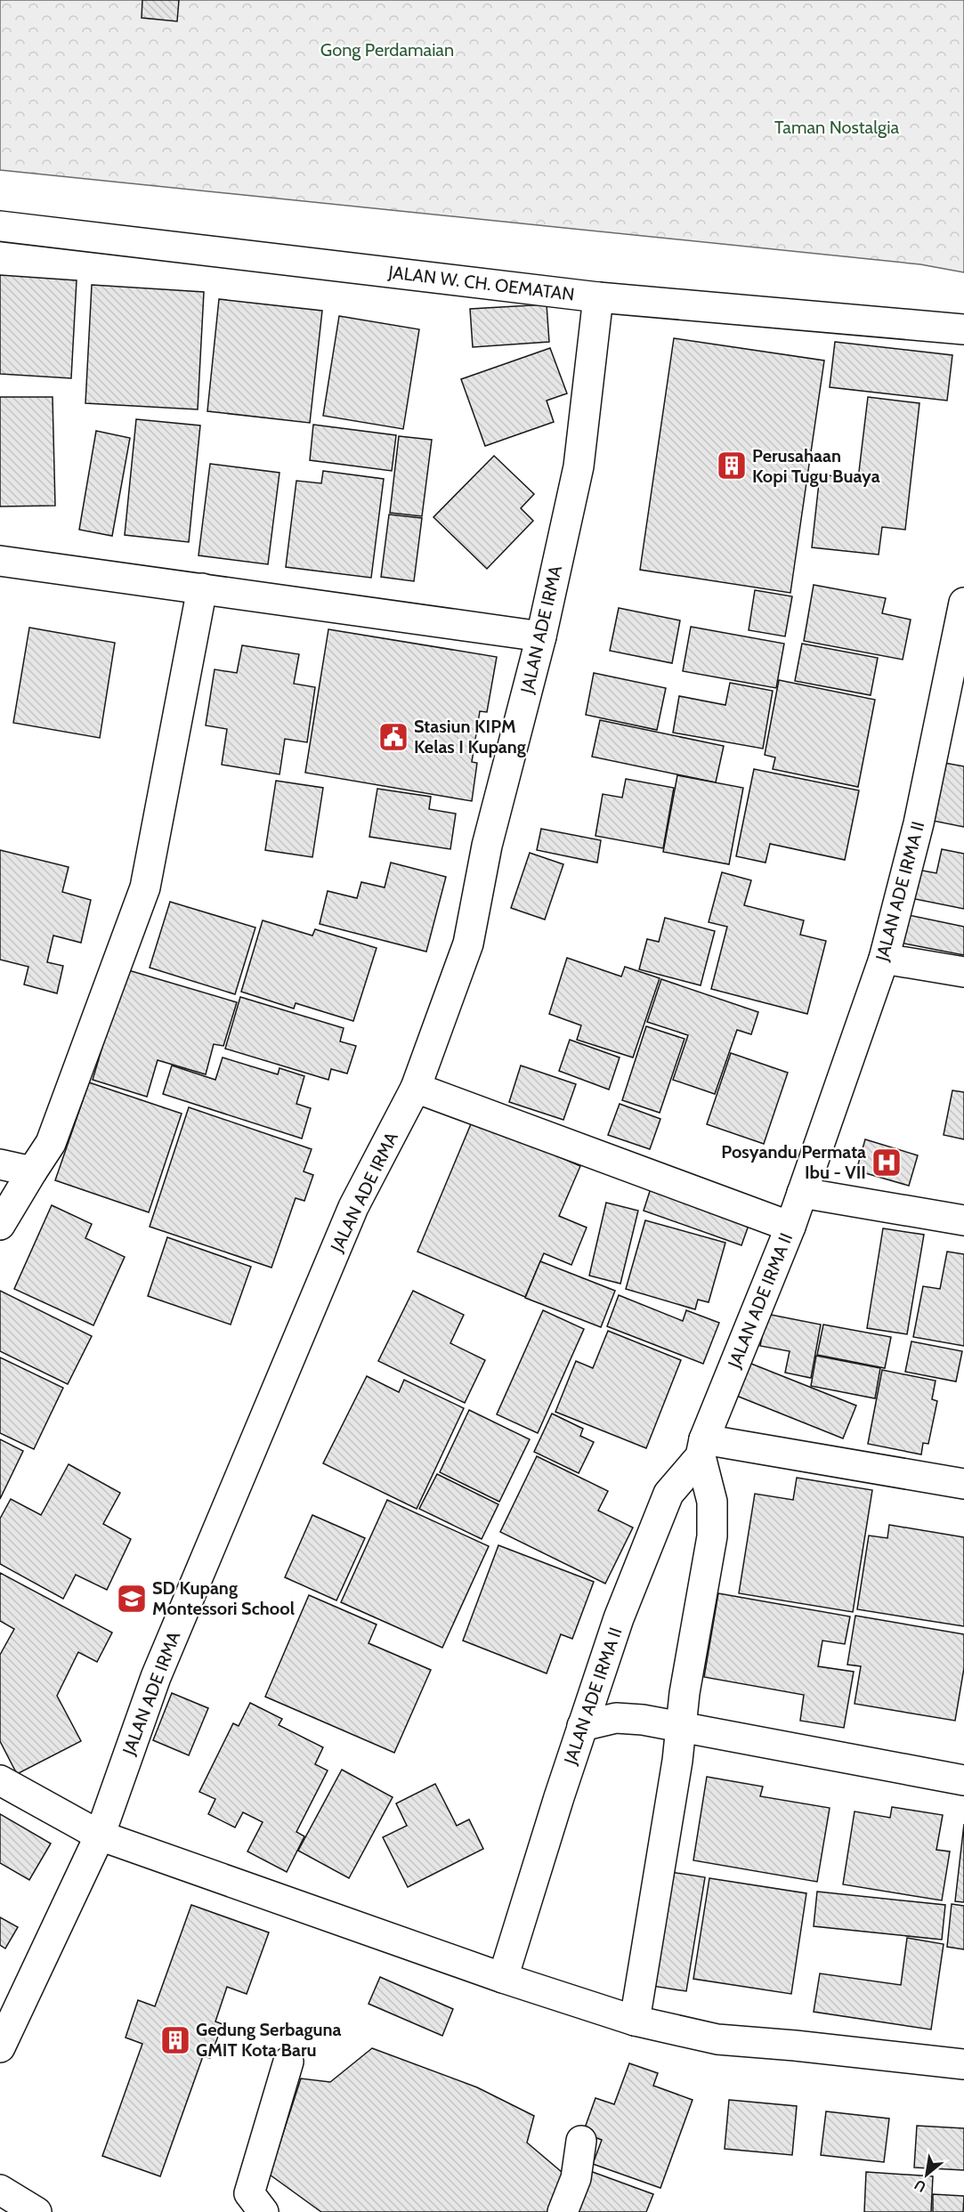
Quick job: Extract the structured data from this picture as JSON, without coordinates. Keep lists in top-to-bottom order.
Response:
{
  "streets": {
    "street": ["JALAN W. CH. OEMATAN", "JALAN ADE IRMA", "JALAN ADE IRMA II"]
  },
  "crossings": [
    ["JALAN W. CH. OEMATAN", "JALAN ADE IRMA"]
  ],
  "parks": ["Gong Perdamaian", "Taman Nostalgia"],
  "places": {
    "building": ["Perusahaan Kopi Tugu Buaya", "Gedung Serbaguna GMIT Kota Baru"],
    "public building": ["Stasiun KIPM Kelas I Kupang"],
    "hospital": ["Posyandu Permata Ibu - VII"],
    "school or university": ["SD Kupang Montessori School"]
  },
  "north": "bottom left"
}
